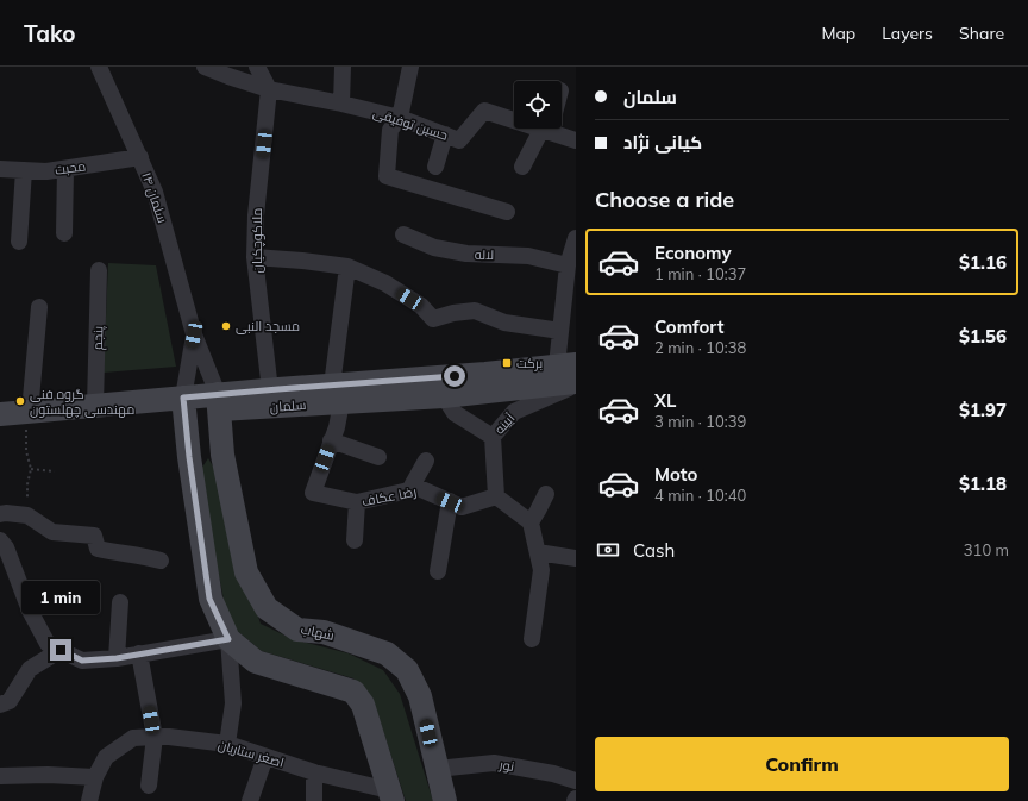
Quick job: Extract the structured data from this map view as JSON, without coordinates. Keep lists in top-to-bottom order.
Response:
{
  "streets": {
    "main road": ["سلمان", "شهاب"],
    "street": [
      "حسین توفیقی",
      "محبت",
      "سلمان ۱۴",
      "ملاکوچکیان",
      "لاله",
      "پنجم",
      "آیینه",
      "رضا عکاف",
      "اصغر ستاریان",
      "نور"
    ]
  },
  "crossings": [
    ["حسین توفیقی", "ملاکوچکیان"],
    ["محبت", "سلمان ۱۴"],
    ["سلمان ۱۴", "سلمان"],
    ["سلمان ۱۴", "شهاب"],
    ["ملاکوچکیان", "سلمان"],
    ["پنجم", "سلمان"],
    ["سلمان", "آیینه"],
    ["سلمان", "رضا عکاف"],
    ["سلمان", "شهاب"],
    ["شهاب", "نور"]
  ],
  "places": {
    "other": ["مسجد النبی", "گروه فنی مهندسی چهلستون"],
    "transit": ["برکت"]
  },
  "page": {
    "header": "Tako",
    "nav": ["Map", "Layers", "Share"],
    "banner": ["سلمان", "کیانی نژاد"],
    "heading": "Choose a ride",
    "list": [
      {
        "name": "Economy",
        "note": "1 min · 10:37",
        "value": "$1.16"
      },
      {
        "name": "Comfort",
        "note": "2 min · 10:38",
        "value": "$1.56"
      },
      {
        "name": "XL",
        "note": "3 min · 10:39",
        "value": "$1.97"
      },
      {
        "name": "Moto",
        "note": "4 min · 10:40",
        "value": "$1.18"
      }
    ],
    "pay": ["Cash", "310 m"],
    "bubble": "1 min",
    "buttons": "Confirm"
  }
}
